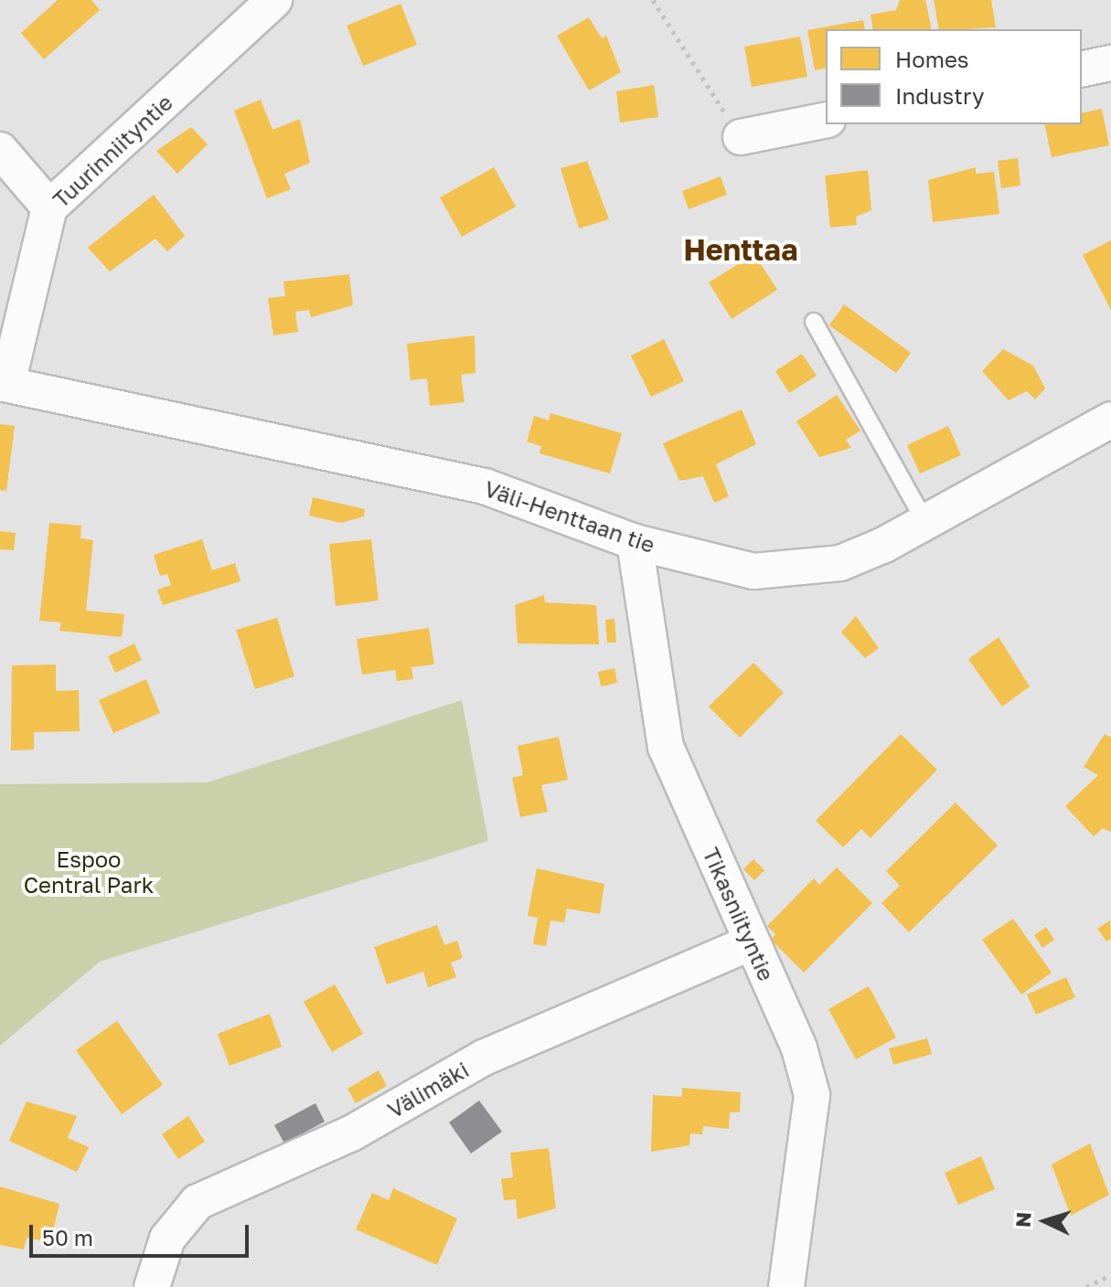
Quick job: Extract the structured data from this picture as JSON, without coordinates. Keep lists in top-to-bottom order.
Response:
{
  "streets": {
    "street": [
      "Tuurinniityntie",
      "Väli-Henttaan tie",
      "Tikasniityntie",
      "Välimäki"
    ]
  },
  "crossings": [
    ["Tuurinniityntie", "Väli-Henttaan tie"],
    ["Väli-Henttaan tie", "Tikasniityntie"],
    ["Tikasniityntie", "Välimäki"]
  ],
  "districts": ["Henttaa"],
  "parks": ["Espoo Central Park"],
  "legend": ["Homes", "Industry"],
  "scale_bar": "50 m",
  "north": "left"
}
